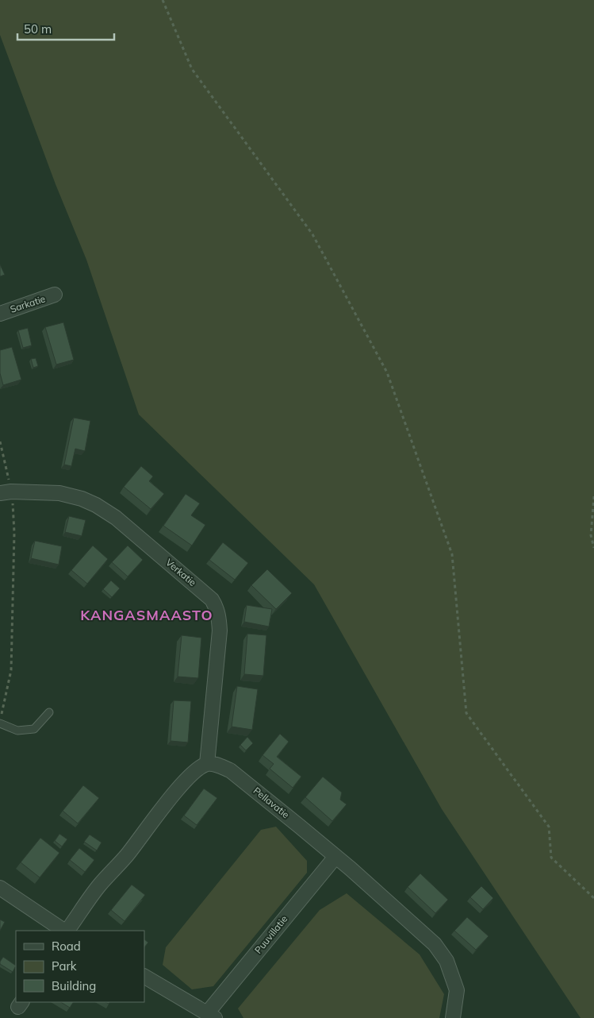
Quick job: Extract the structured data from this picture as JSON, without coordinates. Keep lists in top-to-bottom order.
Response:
{
  "streets": {
    "street": [
      "Sarkatie",
      "Verkatie",
      "Pellavatie",
      "Puuvillatie"
    ]
  },
  "crossings": [
    ["Verkatie", "Pellavatie"],
    ["Pellavatie", "Puuvillatie"]
  ],
  "districts": ["KANGASMAASTO"],
  "legend": ["Road", "Park", "Building"],
  "scale_bar": "50 m"
}
